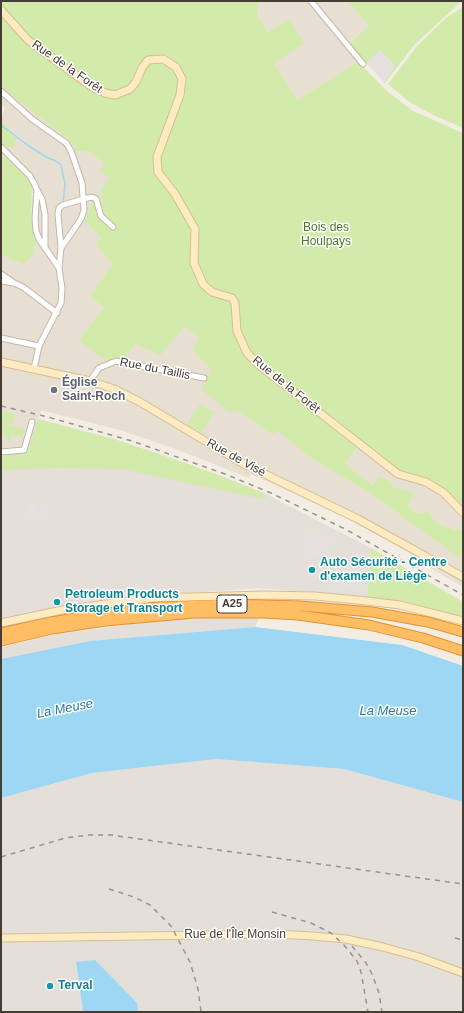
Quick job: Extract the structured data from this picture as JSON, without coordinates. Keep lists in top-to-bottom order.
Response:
{
  "streets": {
    "highway": ["A25"],
    "main road": ["Rue de la Forêt", "Rue de Visé", "Rue de l'Île Monsin"],
    "street": ["Rue du Taillis"]
  },
  "crossings": [
    ["Rue du Taillis", "Rue de Visé"]
  ],
  "water": ["La Meuse"],
  "parks": ["Bois des Houlpays"],
  "places": [
    "Église Saint-Roch",
    "Auto Sécurité - Centre d'examen de Liège",
    "Petroleum Products Storage et Transport",
    "Terval"
  ]
}
